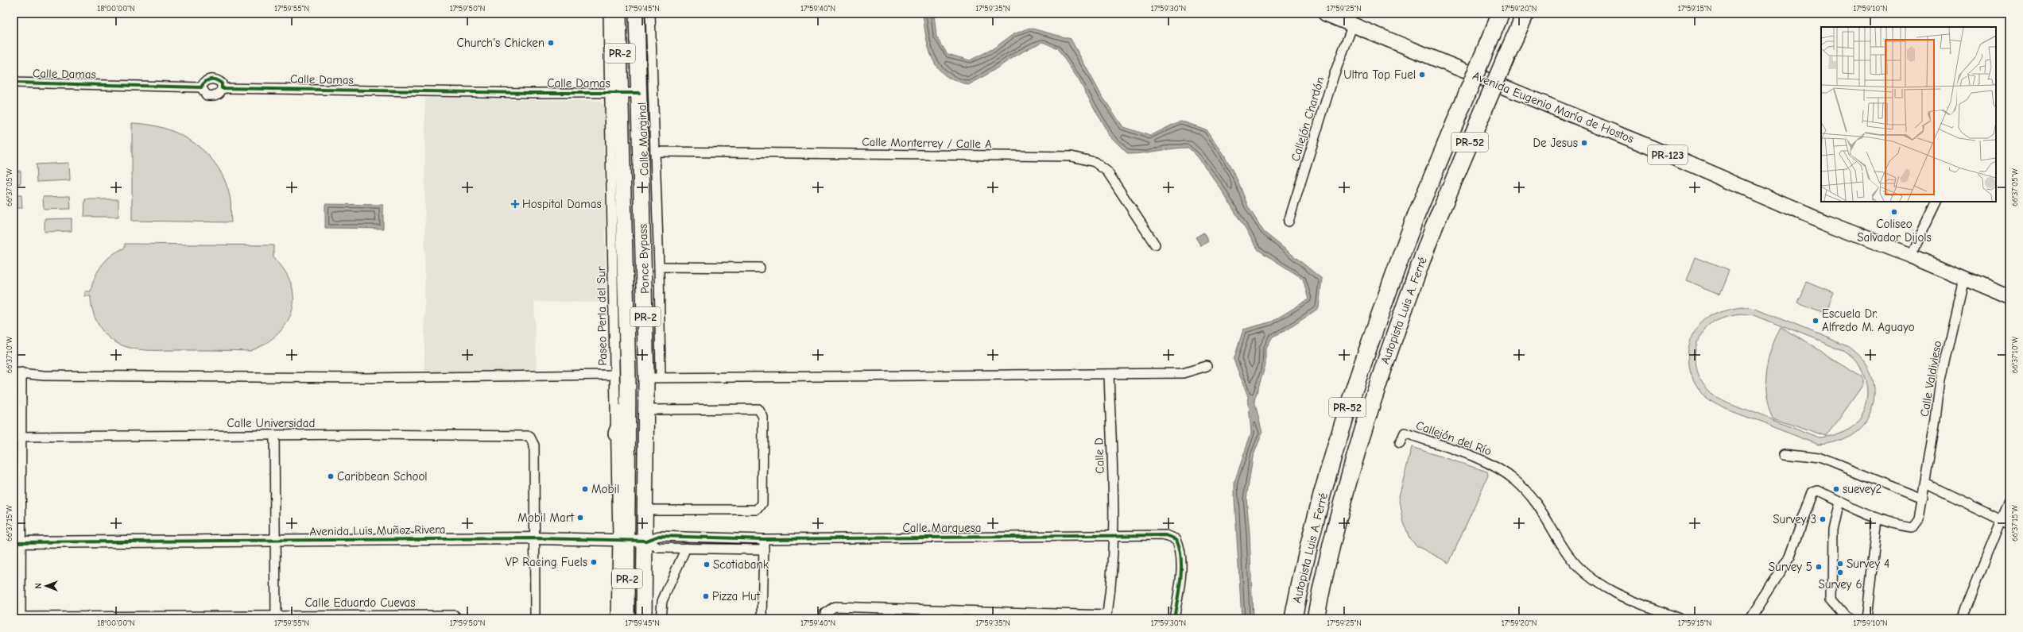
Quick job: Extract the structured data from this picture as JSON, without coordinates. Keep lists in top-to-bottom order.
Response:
{
  "streets": {
    "highway": [
      "PR-2",
      "PR-52",
      "Ponce Bypass",
      "Autopista Luis A. Ferré"
    ],
    "main road": ["Avenida Eugenio María de Hostos", "PR-123"],
    "street": [
      "Calle Damas",
      "Callejón Chardón",
      "Calle Marginal",
      "Calle Monterrey / Calle A",
      "Paseo Perla del Sur",
      "Calle Valdivieso",
      "Calle Universidad",
      "Callejón del Río",
      "Calle D",
      "Calle Marquesa",
      "Avenida Luis Muñoz Rivera",
      "Calle Eduardo Cuevas"
    ]
  },
  "crossings": [
    ["Calle Damas", "Ponce Bypass"],
    ["Calle Damas", "Paseo Perla del Sur"],
    ["Avenida Eugenio María de Hostos", "Callejón Chardón"],
    ["Avenida Eugenio María de Hostos", "Calle Valdivieso"],
    ["Calle Marginal", "Calle Monterrey / Calle A"],
    ["Calle Marginal", "Ponce Bypass"],
    ["Ponce Bypass", "Paseo Perla del Sur"],
    ["Ponce Bypass", "Calle Marquesa"],
    ["Ponce Bypass", "Avenida Luis Muñoz Rivera"],
    ["Paseo Perla del Sur", "Avenida Luis Muñoz Rivera"],
    ["Calle Universidad", "Avenida Luis Muñoz Rivera"],
    ["Calle D", "Calle Marquesa"],
    ["Calle Marquesa", "Avenida Luis Muñoz Rivera"]
  ],
  "places": {
    "other": [
      "Church's Chicken",
      "Ultra Top Fuel",
      "De Jesus",
      "Coliseo Salvador Dijols",
      "Escuela Dr. Alfredo M. Aguayo",
      "Caribbean School",
      "Mobil",
      "suevey2",
      "Mobil Mart",
      "Survey 3",
      "VP Racing Fuels",
      "Survey 4",
      "Scotiabank",
      "Survey 5",
      "Survey 6",
      "Pizza Hut"
    ],
    "health": ["Hospital Damas"]
  },
  "north": "left",
  "coordinates": [
    "18°00'00\"N",
    "17°59'55\"N",
    "17°59'50\"N",
    "17°59'45\"N",
    "17°59'40\"N",
    "17°59'35\"N",
    "17°59'30\"N",
    "17°59'25\"N",
    "17°59'20\"N",
    "17°59'15\"N",
    "17°59'10\"N",
    "66°37'05\"W",
    "66°37'10\"W",
    "66°37'15\"W"
  ]
}
